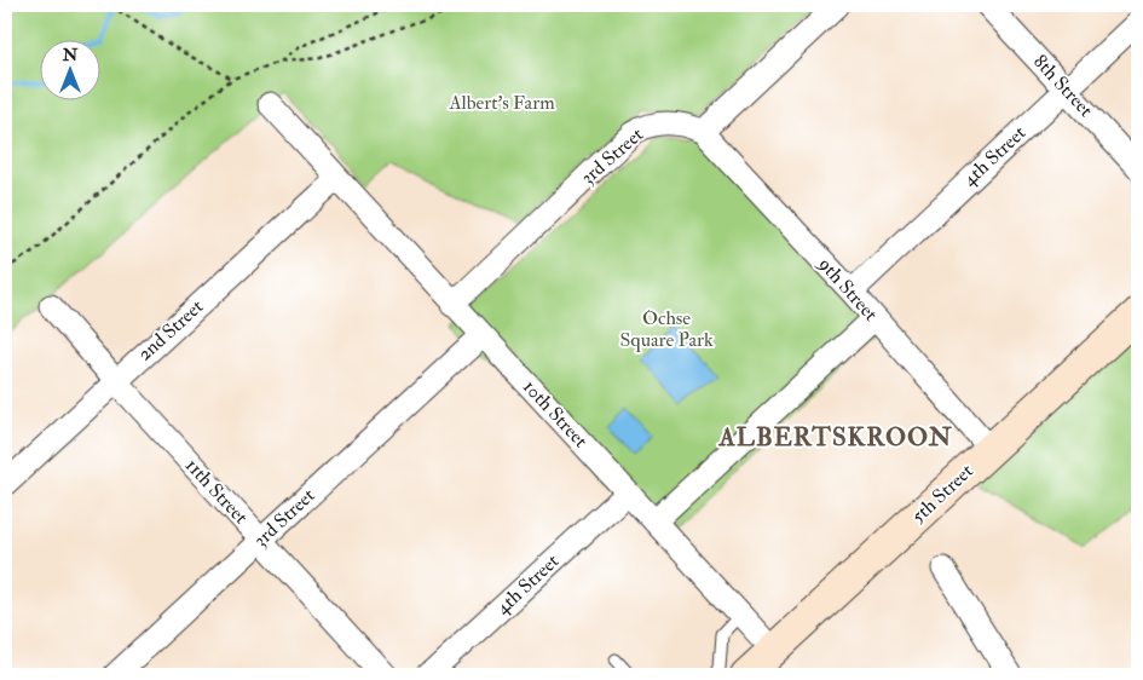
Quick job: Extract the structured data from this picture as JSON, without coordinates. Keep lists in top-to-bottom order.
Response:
{
  "streets": {
    "main road": ["5th Street"],
    "street": [
      "8th Street",
      "3rd Street",
      "4th Street",
      "9th Street",
      "2nd Street",
      "10th Street",
      "11th Street"
    ]
  },
  "crossings": [
    ["8th Street", "4th Street"],
    ["3rd Street", "9th Street"],
    ["3rd Street", "10th Street"],
    ["3rd Street", "11th Street"],
    ["4th Street", "9th Street"],
    ["4th Street", "10th Street"],
    ["9th Street", "5th Street"],
    ["2nd Street", "10th Street"],
    ["2nd Street", "11th Street"],
    ["10th Street", "5th Street"]
  ],
  "districts": ["ALBERTSKROON"],
  "parks": ["Albert's Farm", "Ochse Square Park"],
  "north": "top"
}
